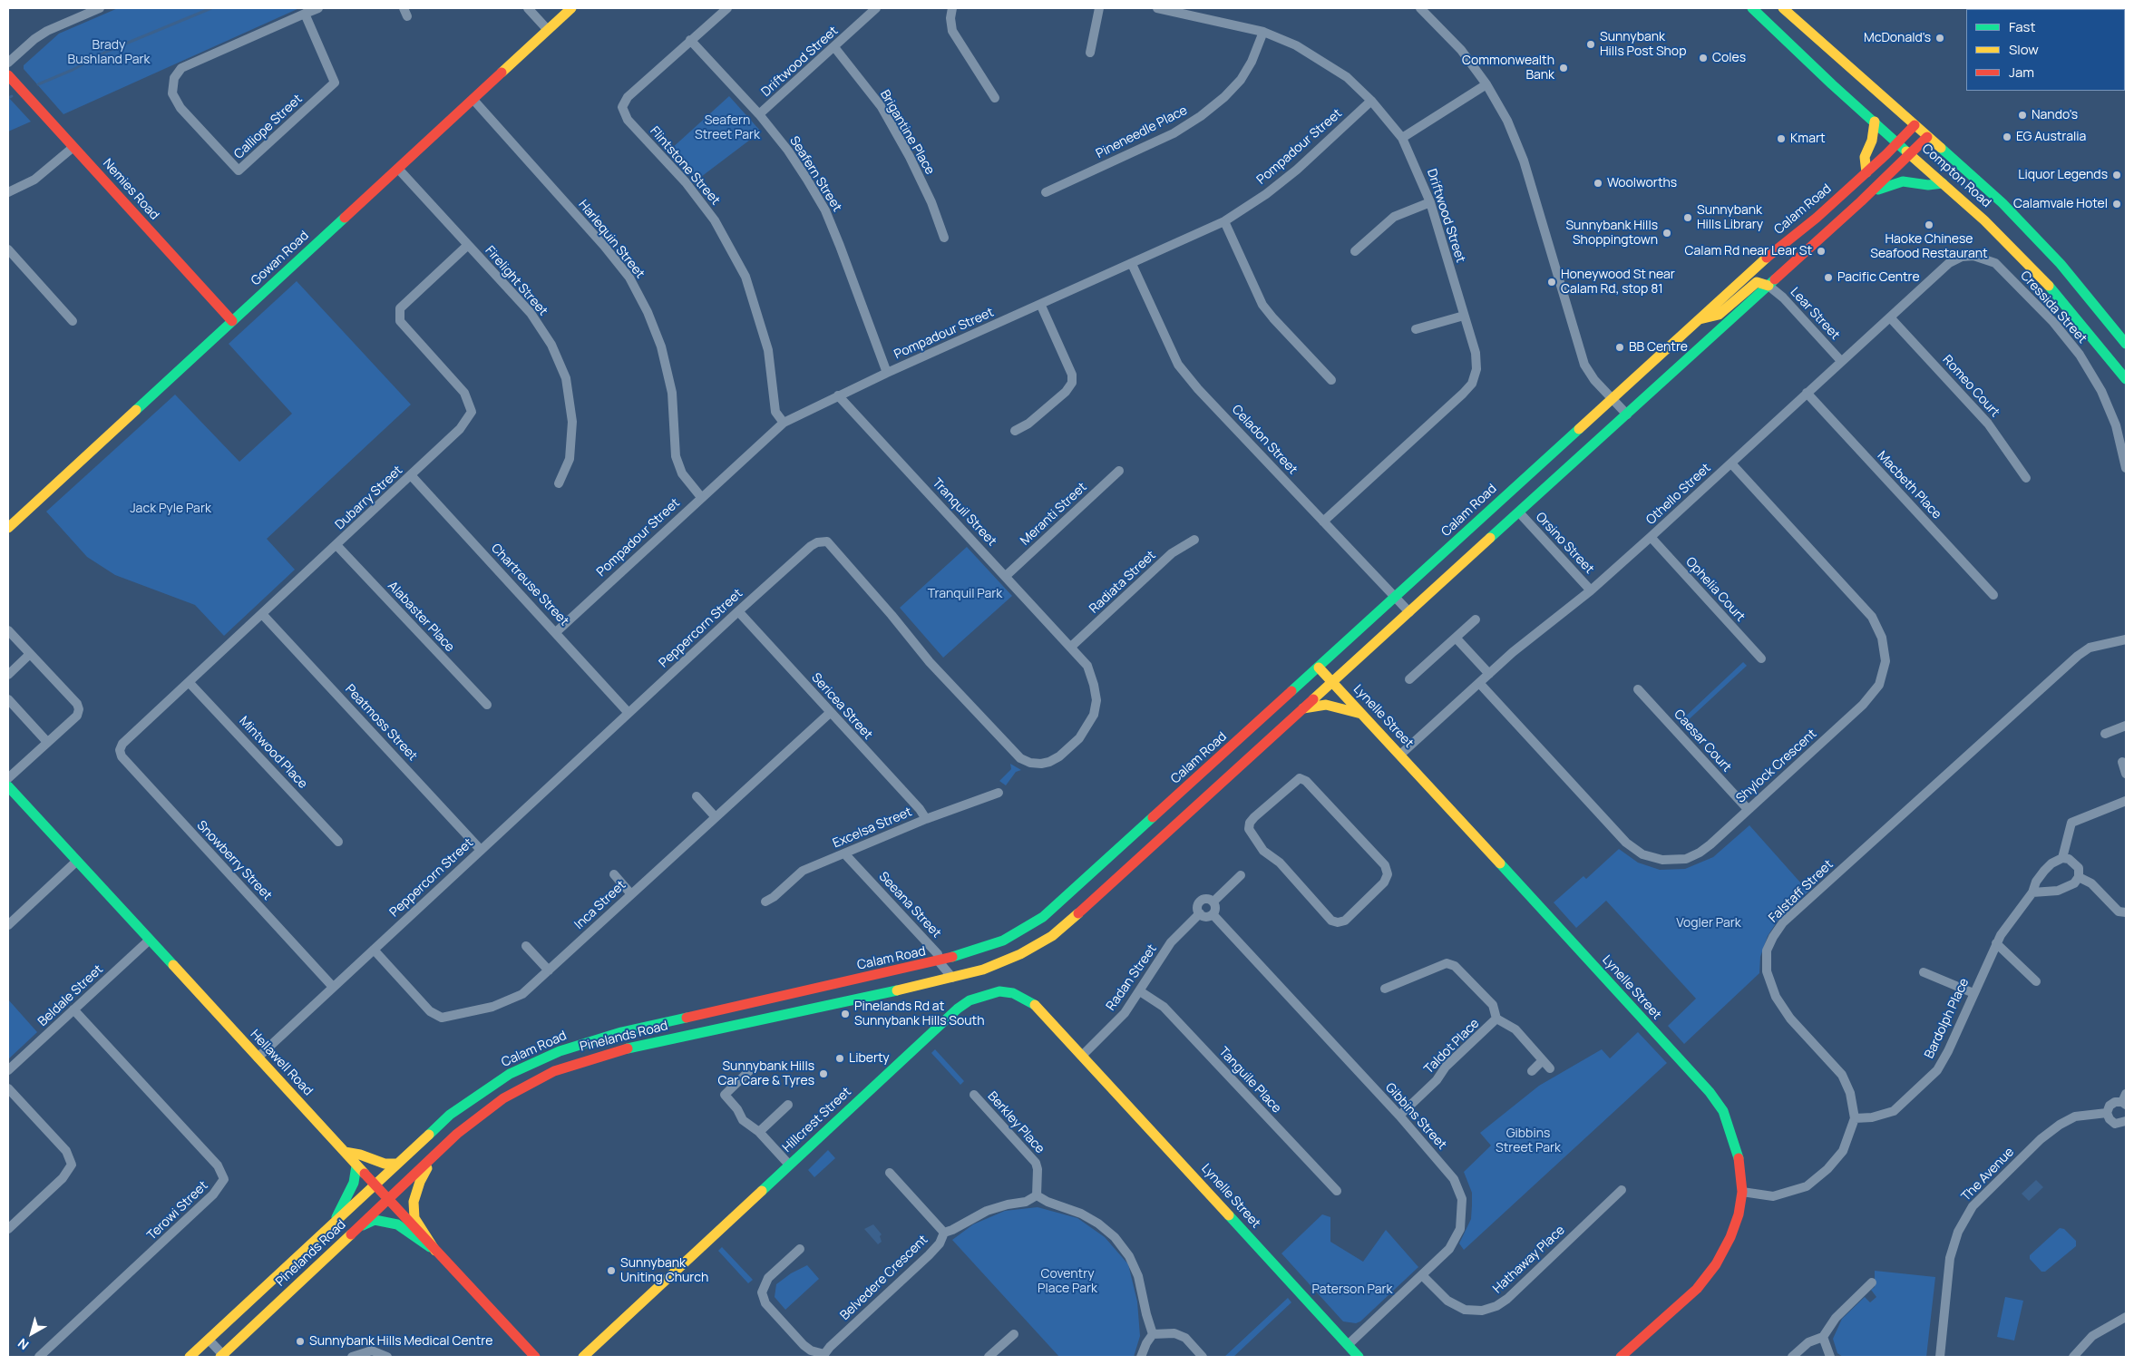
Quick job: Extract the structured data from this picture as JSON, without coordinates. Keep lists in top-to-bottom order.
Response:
{
  "streets": {
    "main road": [
      "Compton Road",
      "Nemies Road",
      "Calam Road",
      "Gowan Road",
      "Lynelle Street",
      "Pinelands Road",
      "Hellawell Road",
      "Hillcrest Street"
    ],
    "street": [
      "Driftwood Street",
      "Calliope Street",
      "Brigantine Place",
      "Pineneedle Place",
      "Pompadour Street",
      "Flintstone Street",
      "Seafern Street",
      "Harlequin Street",
      "Firelight Street",
      "Cressida Street",
      "Lear Street",
      "Romeo Court",
      "Celadon Street",
      "Macbeth Place",
      "Othello Street",
      "Dubarry Street",
      "Tranquil Street",
      "Meranti Street",
      "Orsino Street",
      "Radiata Street",
      "Chartreuse Street",
      "Ophelia Court",
      "Alabaster Place",
      "Peppercorn Street",
      "Sericea Street",
      "Peatmoss Street",
      "Caesar Court",
      "Mintwood Place",
      "Shylock Crescent",
      "Excelsa Street",
      "Snowberry Street",
      "Falstaff Street",
      "Inca Street",
      "Seeana Street",
      "Radan Street",
      "Beldale Street",
      "Bardolph Place",
      "Taldot Place",
      "Tanguile Place",
      "Gibbins Street",
      "Berkley Place",
      "The Avenue",
      "Terowi Street",
      "Hathaway Place",
      "Belvedere Crescent"
    ]
  },
  "crossings": [
    ["Driftwood Street", "Brigantine Place"],
    ["Driftwood Street", "Pineneedle Place"],
    ["Driftwood Street", "Pompadour Street"],
    ["Driftwood Street", "Seafern Street"],
    ["Driftwood Street", "Celadon Street"],
    ["Pompadour Street", "Flintstone Street"],
    ["Pompadour Street", "Seafern Street"],
    ["Pompadour Street", "Harlequin Street"],
    ["Pompadour Street", "Celadon Street"],
    ["Pompadour Street", "Tranquil Street"],
    ["Pompadour Street", "Chartreuse Street"],
    ["Flintstone Street", "Seafern Street"],
    ["Compton Road", "Calam Road"],
    ["Nemies Road", "Gowan Road"],
    ["Calam Road", "Celadon Street"],
    ["Calam Road", "Lynelle Street"],
    ["Calam Road", "Seeana Street"],
    ["Calam Road", "Pinelands Road"],
    ["Calam Road", "Hellawell Road"],
    ["Harlequin Street", "Gowan Road"],
    ["Gowan Road", "Firelight Street"],
    ["Firelight Street", "Dubarry Street"],
    ["Cressida Street", "Othello Street"],
    ["Lear Street", "Othello Street"],
    ["Romeo Court", "Othello Street"],
    ["Macbeth Place", "Othello Street"],
    ["Othello Street", "Orsino Street"],
    ["Othello Street", "Ophelia Court"],
    ["Othello Street", "Lynelle Street"],
    ["Othello Street", "Shylock Crescent"],
    ["Dubarry Street", "Chartreuse Street"],
    ["Dubarry Street", "Alabaster Place"],
    ["Dubarry Street", "Peatmoss Street"],
    ["Dubarry Street", "Mintwood Place"],
    ["Dubarry Street", "Snowberry Street"],
    ["Tranquil Street", "Meranti Street"],
    ["Tranquil Street", "Radiata Street"],
    ["Tranquil Street", "Peppercorn Street"],
    ["Radiata Street", "Peppercorn Street"],
    ["Chartreuse Street", "Peppercorn Street"],
    ["Peppercorn Street", "Sericea Street"],
    ["Peppercorn Street", "Peatmoss Street"],
    ["Peppercorn Street", "Snowberry Street"],
    ["Peppercorn Street", "Inca Street"],
    ["Peppercorn Street", "Hellawell Road"],
    ["Sericea Street", "Excelsa Street"],
    ["Sericea Street", "Inca Street"],
    ["Lynelle Street", "Falstaff Street"],
    ["Lynelle Street", "Radan Street"],
    ["Lynelle Street", "Gibbins Street"],
    ["Lynelle Street", "Hillcrest Street"],
    ["Caesar Court", "Shylock Crescent"],
    ["Excelsa Street", "Seeana Street"],
    ["Falstaff Street", "Bardolph Place"],
    ["Seeana Street", "Pinelands Road"],
    ["Radan Street", "Tanguile Place"],
    ["Radan Street", "Gibbins Street"],
    ["Radan Street", "Hillcrest Street"],
    ["Beldale Street", "Hellawell Road"],
    ["Beldale Street", "Terowi Street"],
    ["Pinelands Road", "Hellawell Road"],
    ["Taldot Place", "Gibbins Street"],
    ["Gibbins Street", "Hathaway Place"],
    ["Berkley Place", "Belvedere Crescent"]
  ],
  "parks": [
    "Brady Bushland Park",
    "Seafern Street Park",
    "Jack Pyle Park",
    "Tranquil Park",
    "Vogler Park",
    "Gibbins Street Park",
    "Coventry Place Park",
    "Paterson Park"
  ],
  "places": [
    "McDonald's",
    "Sunnybank Hills Post Shop",
    "Coles",
    "Commonwealth Bank",
    "Nando's",
    "EG Australia",
    "Kmart",
    "Liquor Legends",
    "Woolworths",
    "Calamvale Hotel",
    "Sunnybank Hills Library",
    "Haoke Chinese Seafood Restaurant",
    "Sunnybank Hills Shoppingtown",
    "Calam Rd near Lear St",
    "Pacific Centre",
    "Honeywood St near Calam Rd, stop 81",
    "BB Centre",
    "Pinelands Rd at Sunnybank Hills South",
    "Liberty",
    "Sunnybank Hills Car Care & Tyres",
    "Sunnybank Uniting Church",
    "Sunnybank Hills Medical Centre"
  ],
  "legend": ["Fast", "Slow", "Jam"],
  "north": "bottom left"
}
